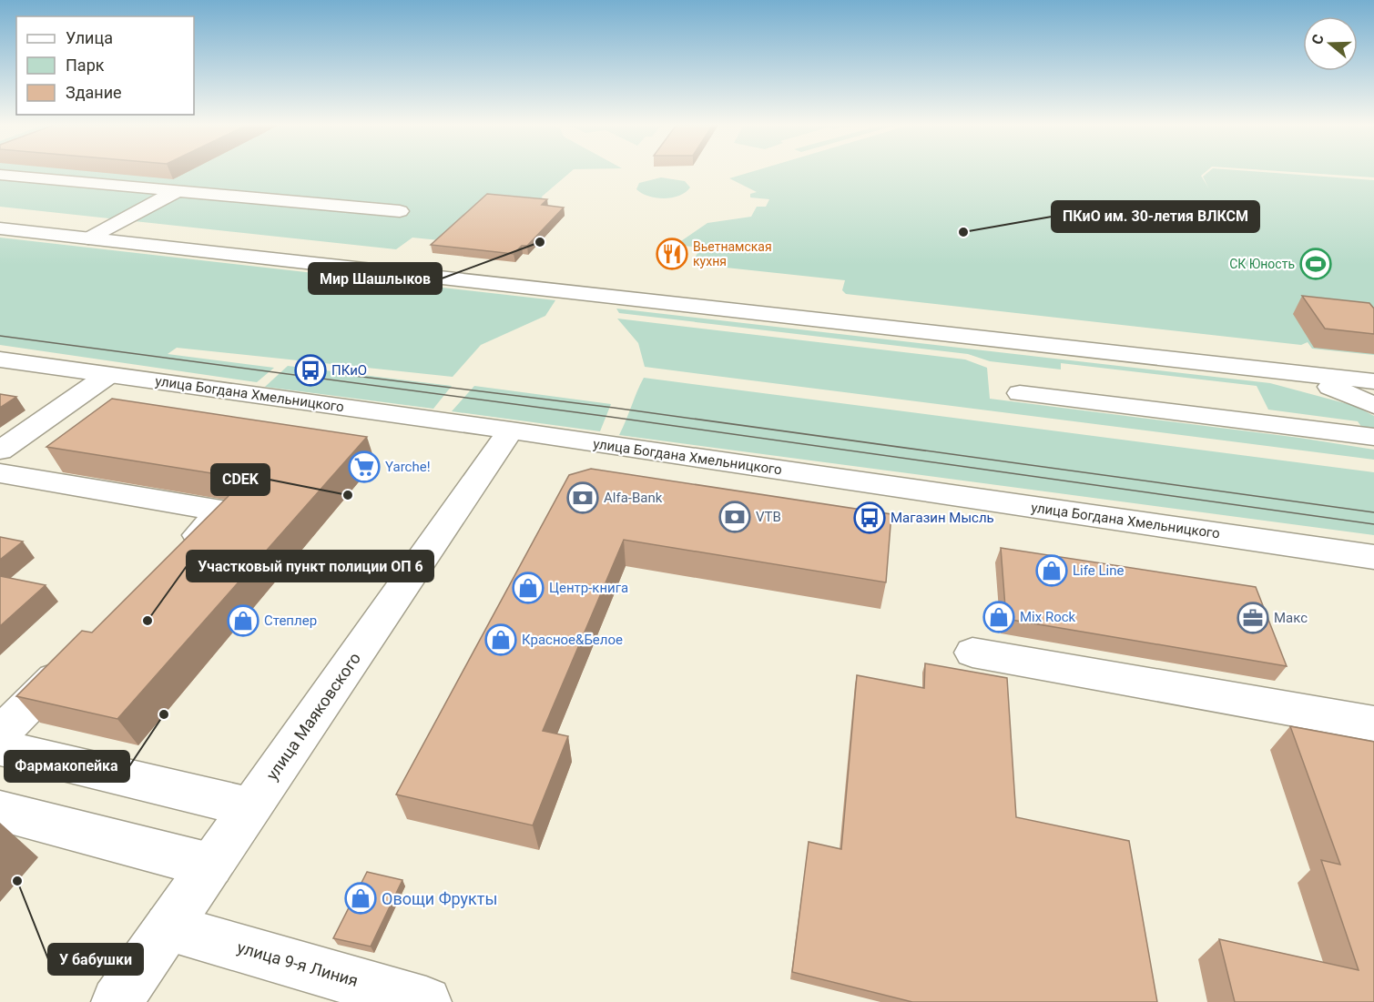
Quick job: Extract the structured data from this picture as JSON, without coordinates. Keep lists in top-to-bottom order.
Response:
{
  "streets": {
    "main road": ["улица Богдана Хмельницкого", "улица Маяковского", "улица 9-я Линия"]
  },
  "crossings": [
    ["улица Богдана Хмельницкого", "улица Маяковского"],
    ["улица Маяковского", "улица 9-я Линия"]
  ],
  "places": {
    "other": [
      "ПКиО им. 30-летия ВЛКСМ",
      "Мир Шашлыков",
      "CDEK",
      "Участковый пункт полиции ОП 6",
      "Фармакопейка",
      "У бабушки"
    ],
    "restaurant": ["Вьетнамская кухня"],
    "sports": ["СК Юность"],
    "bus stop": ["ПКиО", "Магазин Мысль"],
    "supermarket": ["Yarche!"],
    "bank": ["Alfa-Bank", "VTB"],
    "shop": [
      "Life Line",
      "Центр-книга",
      "Mix Rock",
      "Степлер",
      "Красное&Белое",
      "Овощи Фрукты"
    ],
    "office": ["Макс"]
  },
  "legend": ["Улица", "Парк", "Здание"],
  "north": "left"
}
